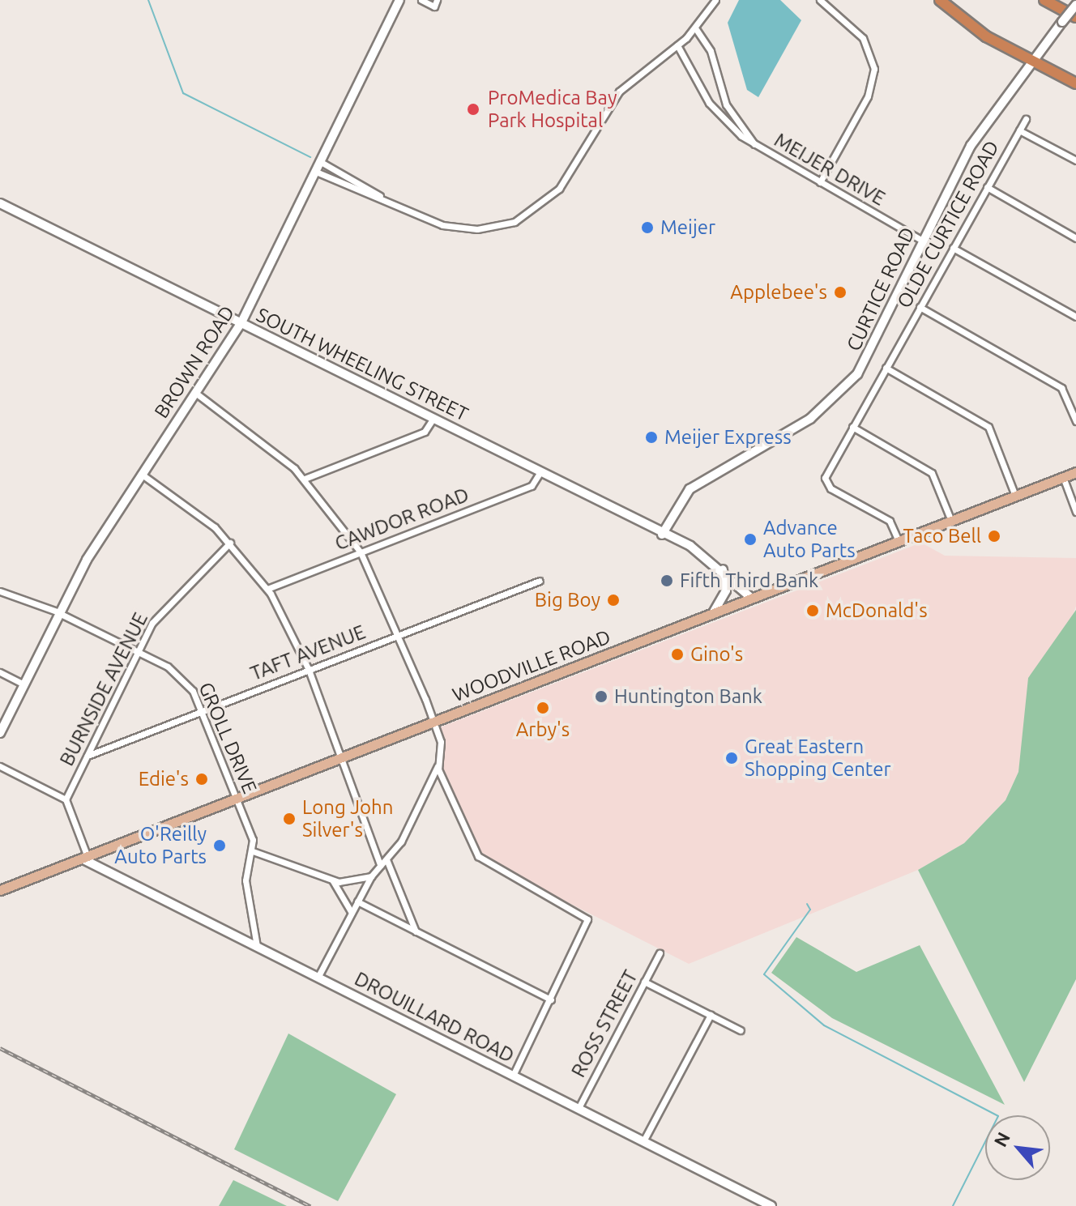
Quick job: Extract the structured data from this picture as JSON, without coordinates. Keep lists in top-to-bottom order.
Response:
{
  "streets": {
    "main road": ["WOODVILLE ROAD"],
    "street": [
      "MEIJER DRIVE",
      "OLDE CURTICE ROAD",
      "CURTICE ROAD",
      "BROWN ROAD",
      "SOUTH WHEELING STREET",
      "CAWDOR ROAD",
      "TAFT AVENUE",
      "BURNSIDE AVENUE",
      "GROLL DRIVE",
      "DROUILLARD ROAD",
      "ROSS STREET"
    ]
  },
  "crossings": [
    ["MEIJER DRIVE", "CURTICE ROAD"],
    ["OLDE CURTICE ROAD", "WOODVILLE ROAD"],
    ["CURTICE ROAD", "SOUTH WHEELING STREET"],
    ["BROWN ROAD", "SOUTH WHEELING STREET"],
    ["BROWN ROAD", "GROLL DRIVE"],
    ["SOUTH WHEELING STREET", "CAWDOR ROAD"],
    ["SOUTH WHEELING STREET", "WOODVILLE ROAD"],
    ["TAFT AVENUE", "BURNSIDE AVENUE"],
    ["TAFT AVENUE", "GROLL DRIVE"],
    ["WOODVILLE ROAD", "GROLL DRIVE"],
    ["WOODVILLE ROAD", "DROUILLARD ROAD"],
    ["BURNSIDE AVENUE", "GROLL DRIVE"],
    ["GROLL DRIVE", "DROUILLARD ROAD"],
    ["DROUILLARD ROAD", "ROSS STREET"]
  ],
  "places": [
    "ProMedica Bay Park Hospital",
    "Meijer",
    "Applebee's",
    "Meijer Express",
    "Taco Bell",
    "Advance Auto Parts",
    "Fifth Third Bank",
    "Big Boy",
    "McDonald's",
    "Gino's",
    "Huntington Bank",
    "Arby's",
    "Great Eastern Shopping Center",
    "Edie's",
    "Long John Silver's",
    "O'Reilly Auto Parts"
  ],
  "north": "top left"
}
